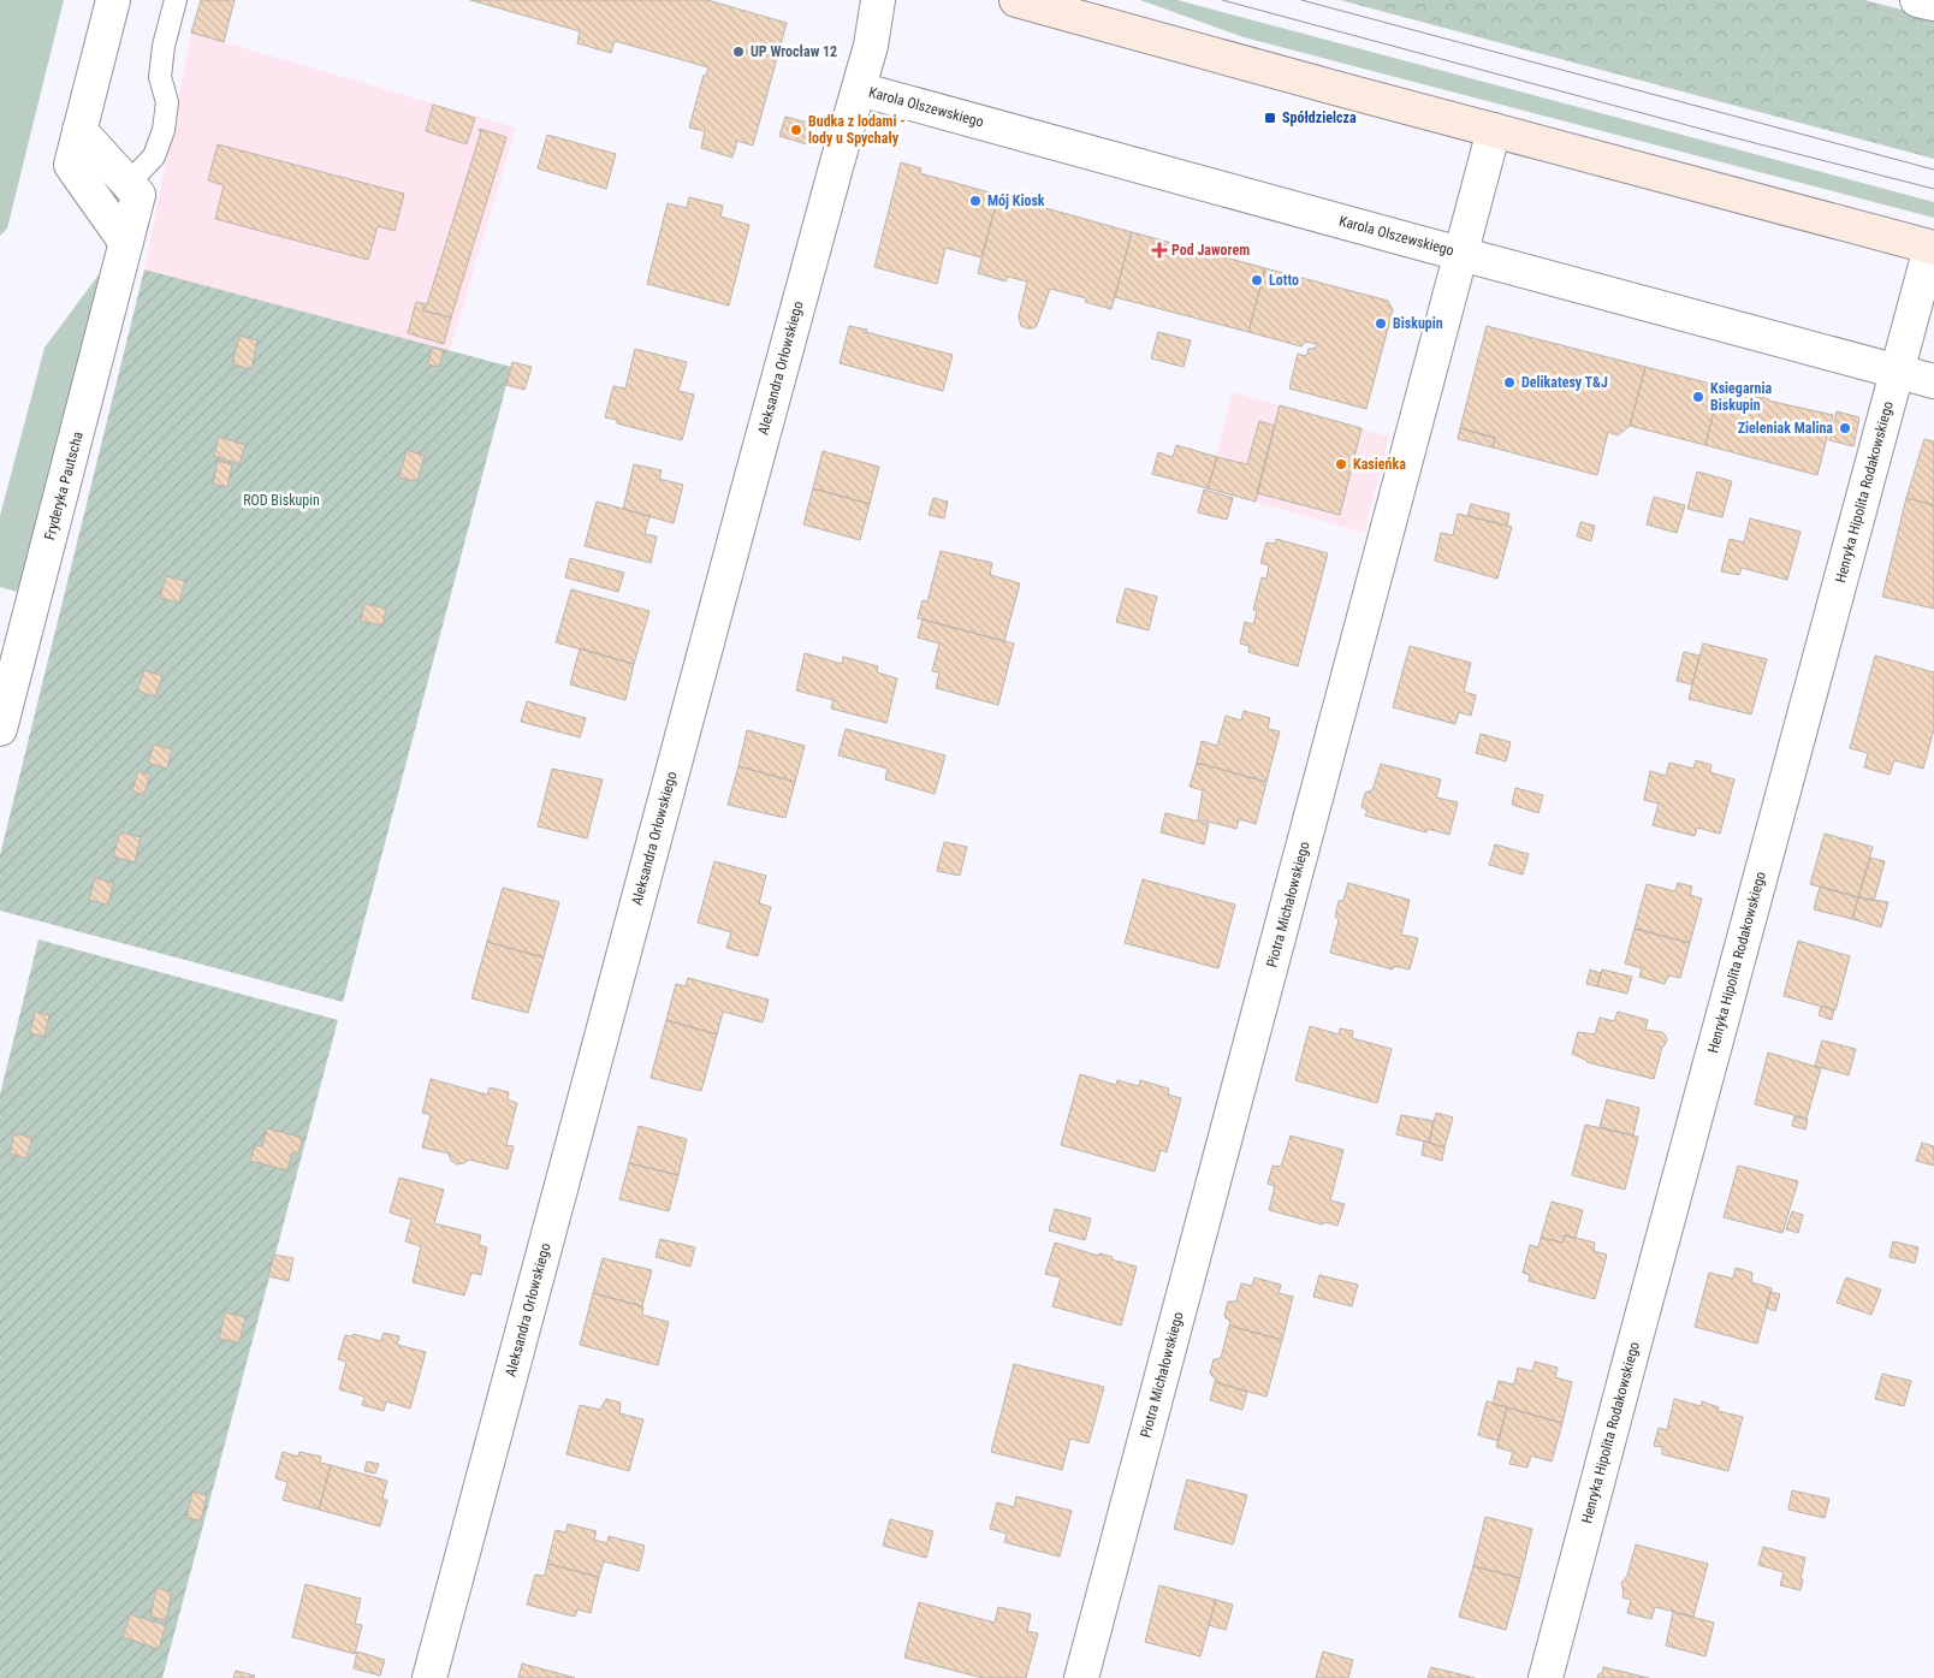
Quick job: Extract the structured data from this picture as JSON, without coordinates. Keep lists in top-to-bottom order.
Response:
{
  "streets": {
    "street": [
      "Karola Olszewskiego",
      "Aleksandra Orłowskiego",
      "Fryderyka Pautscha",
      "Henryka Hipolita Rodakowskiego",
      "Piotra Michałowskiego"
    ]
  },
  "crossings": [
    ["Karola Olszewskiego", "Aleksandra Orłowskiego"],
    ["Karola Olszewskiego", "Henryka Hipolita Rodakowskiego"],
    ["Karola Olszewskiego", "Piotra Michałowskiego"]
  ],
  "parks": ["ROD Biskupin"],
  "places": {
    "other": [
      "UP Wrocław 12",
      "Budka z lodami - lody u Spychały",
      "Mój Kiosk",
      "Lotto",
      "Biskupin",
      "Delikatesy T&J",
      "Ksiegarnia Biskupin",
      "Zieleniak Malina",
      "Kasieńka"
    ],
    "transit": ["Spółdzielcza"],
    "health": ["Pod Jaworem"]
  }
}
